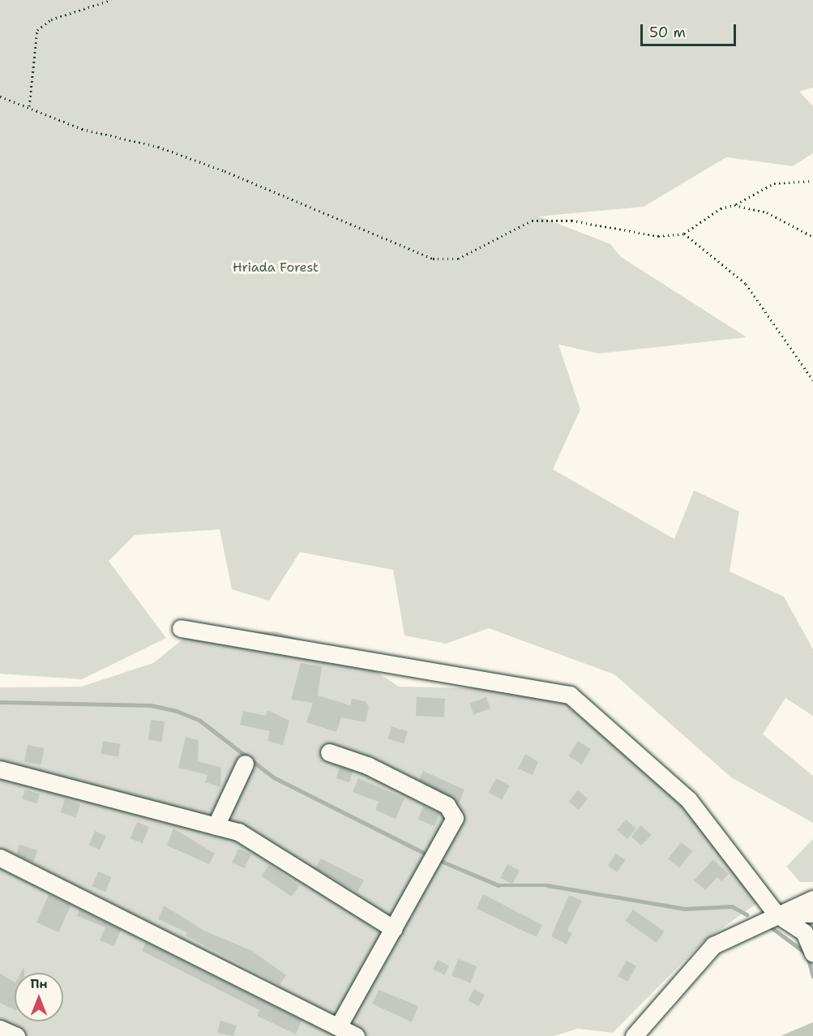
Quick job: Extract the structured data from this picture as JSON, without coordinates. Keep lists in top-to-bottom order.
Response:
{
  "parks": ["Hriada Forest"],
  "scale_bar": "50 m",
  "north": "top"
}
